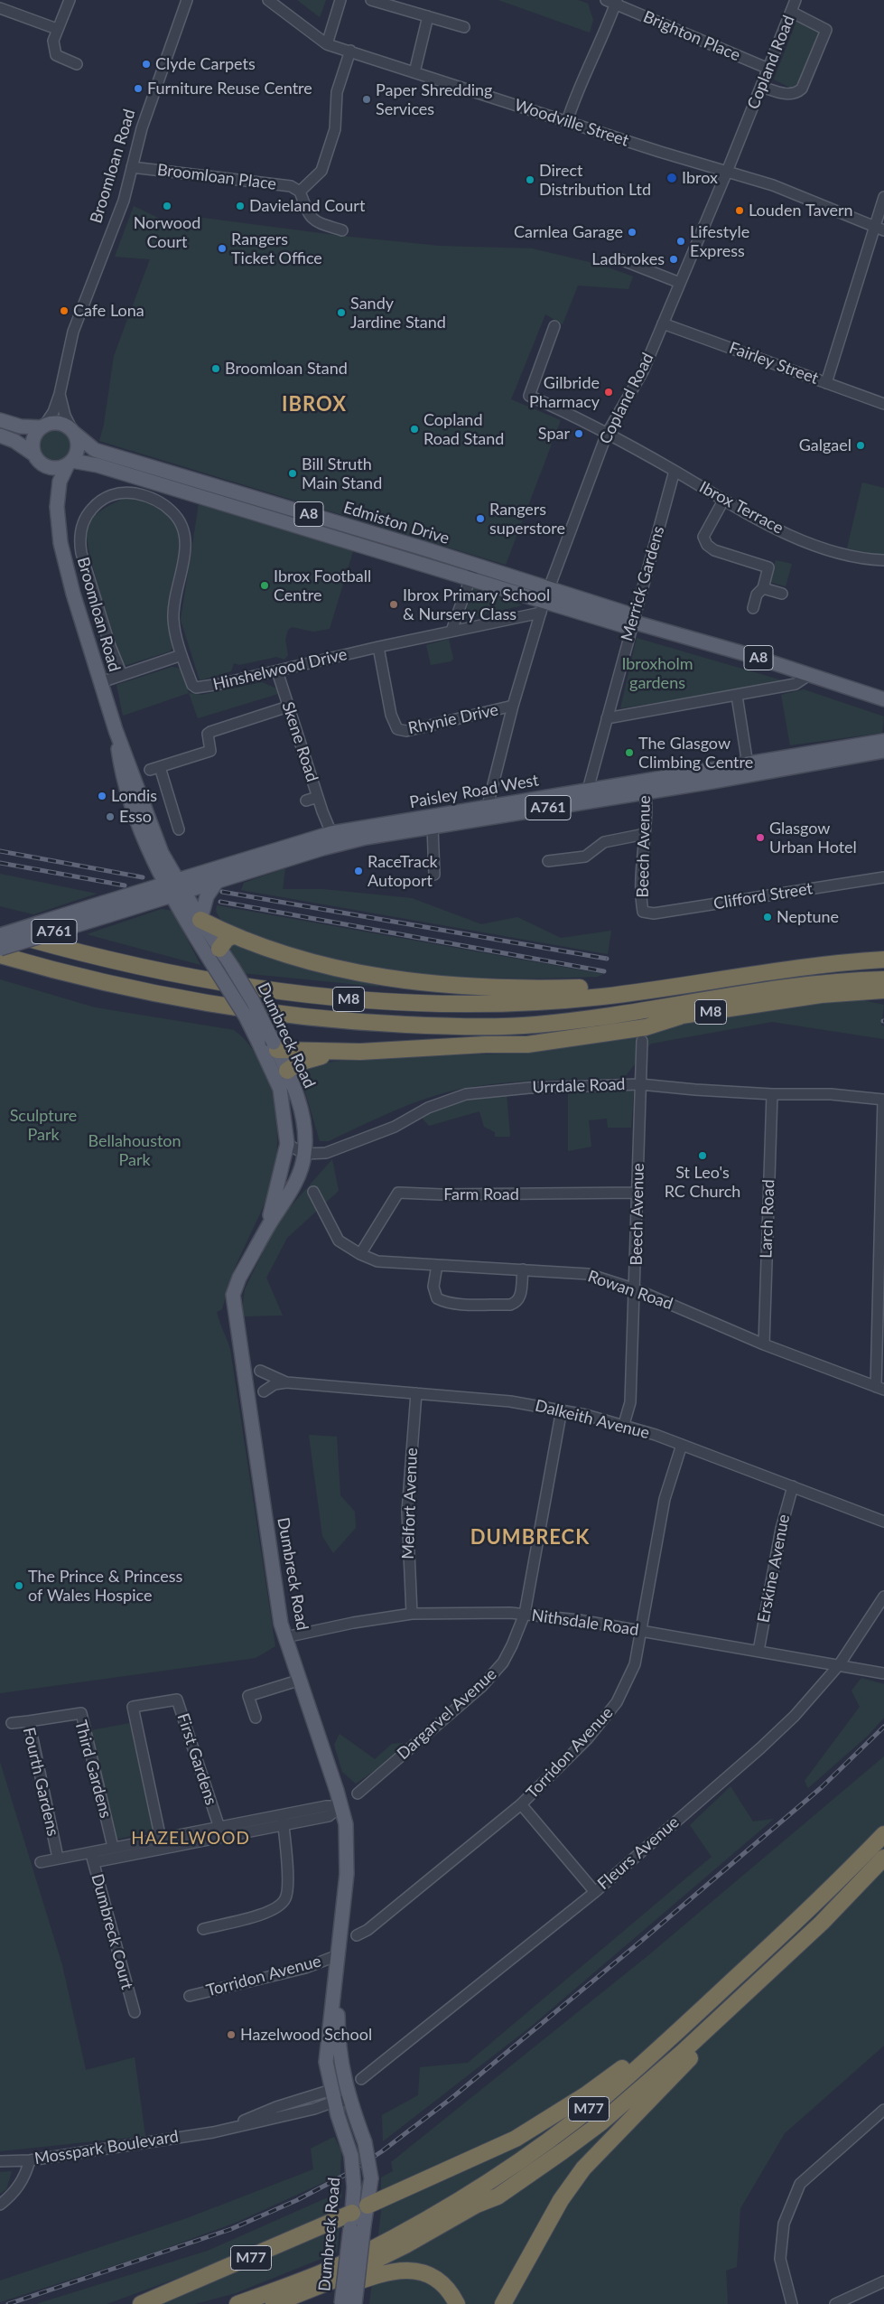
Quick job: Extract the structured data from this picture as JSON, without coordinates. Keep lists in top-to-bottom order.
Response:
{
  "streets": {
    "highway": ["M8", "M77"],
    "main road": [
      "Broomloan Road",
      "A8",
      "Edmiston Drive",
      "Paisley Road West",
      "A761",
      "Dumbreck Road"
    ],
    "street": [
      "Brighton Place",
      "Copland Road",
      "Woodville Street",
      "Broomloan Place",
      "Fairley Street",
      "Ibrox Terrace",
      "Merrick Gardens",
      "Hinshelwood Drive",
      "Rhynie Drive",
      "Skene Road",
      "Beech Avenue",
      "Clifford Street",
      "Urrdale Road",
      "Farm Road",
      "Larch Road",
      "Rowan Road",
      "Dalkeith Avenue",
      "Melfort Avenue",
      "Erskine Avenue",
      "Nithsdale Road",
      "Dargarvel Avenue",
      "Torridon Avenue",
      "First Gardens",
      "Third Gardens",
      "Fourth Gardens",
      "Fleurs Avenue",
      "Dumbreck Court",
      "Mosspark Boulevard"
    ]
  },
  "crossings": [
    ["Brighton Place", "Copland Road"],
    ["Copland Road", "Woodville Street"],
    ["Copland Road", "Fairley Street"],
    ["Copland Road", "Ibrox Terrace"],
    ["Copland Road", "Edmiston Drive"],
    ["Copland Road", "Hinshelwood Drive"],
    ["Copland Road", "Rhynie Drive"],
    ["Copland Road", "Paisley Road West"],
    ["Broomloan Road", "Broomloan Place"],
    ["Broomloan Road", "Edmiston Drive"],
    ["Broomloan Road", "Paisley Road West"],
    ["Broomloan Road", "Dumbreck Road"],
    ["Ibrox Terrace", "Merrick Gardens"],
    ["Edmiston Drive", "Merrick Gardens"],
    ["Edmiston Drive", "Hinshelwood Drive"],
    ["Merrick Gardens", "Paisley Road West"],
    ["Hinshelwood Drive", "Rhynie Drive"],
    ["Hinshelwood Drive", "Skene Road"],
    ["Skene Road", "Paisley Road West"],
    ["Paisley Road West", "A761"],
    ["Paisley Road West", "Beech Avenue"],
    ["Paisley Road West", "Dumbreck Road"],
    ["Beech Avenue", "Clifford Street"],
    ["Beech Avenue", "Urrdale Road"],
    ["Beech Avenue", "Farm Road"],
    ["Beech Avenue", "Rowan Road"],
    ["Beech Avenue", "Dalkeith Avenue"],
    ["M8", "Dumbreck Road"],
    ["Dumbreck Road", "Urrdale Road"],
    ["Dumbreck Road", "Nithsdale Road"],
    ["Dumbreck Road", "Torridon Avenue"],
    ["Dumbreck Road", "M77"],
    ["Dumbreck Road", "Mosspark Boulevard"],
    ["Urrdale Road", "Larch Road"],
    ["Farm Road", "Rowan Road"],
    ["Larch Road", "Rowan Road"],
    ["Dalkeith Avenue", "Melfort Avenue"],
    ["Dalkeith Avenue", "Erskine Avenue"],
    ["Dalkeith Avenue", "Dargarvel Avenue"],
    ["Dalkeith Avenue", "Torridon Avenue"],
    ["Melfort Avenue", "Nithsdale Road"],
    ["Erskine Avenue", "Nithsdale Road"],
    ["Nithsdale Road", "Dargarvel Avenue"],
    ["Nithsdale Road", "Torridon Avenue"],
    ["Nithsdale Road", "Fleurs Avenue"],
    ["Third Gardens", "Fourth Gardens"]
  ],
  "districts": ["IBROX", "DUMBRECK", "HAZELWOOD"],
  "parks": ["Ibroxholm gardens", "Sculpture Park", "Bellahouston Park"],
  "places": [
    "Clyde Carpets",
    "Furniture Reuse Centre",
    "Paper Shredding Services",
    "Ibrox",
    "Direct Distribution Ltd",
    "Norwood Court",
    "Davieland Court",
    "Louden Tavern",
    "Carnlea Garage",
    "Lifestyle Express",
    "Rangers Ticket Office",
    "Ladbrokes",
    "Cafe Lona",
    "Sandy Jardine Stand",
    "Broomloan Stand",
    "Gilbride Pharmacy",
    "Copland Road Stand",
    "Spar",
    "Galgael",
    "Bill Struth Main Stand",
    "Rangers superstore",
    "Ibrox Football Centre",
    "Ibrox Primary School & Nursery Class",
    "The Glasgow Climbing Centre",
    "Londis",
    "Esso",
    "Glasgow Urban Hotel",
    "RaceTrack Autoport",
    "Neptune",
    "St Leo's RC Church",
    "The Prince & Princess of Wales Hospice",
    "Hazelwood School"
  ]
}
